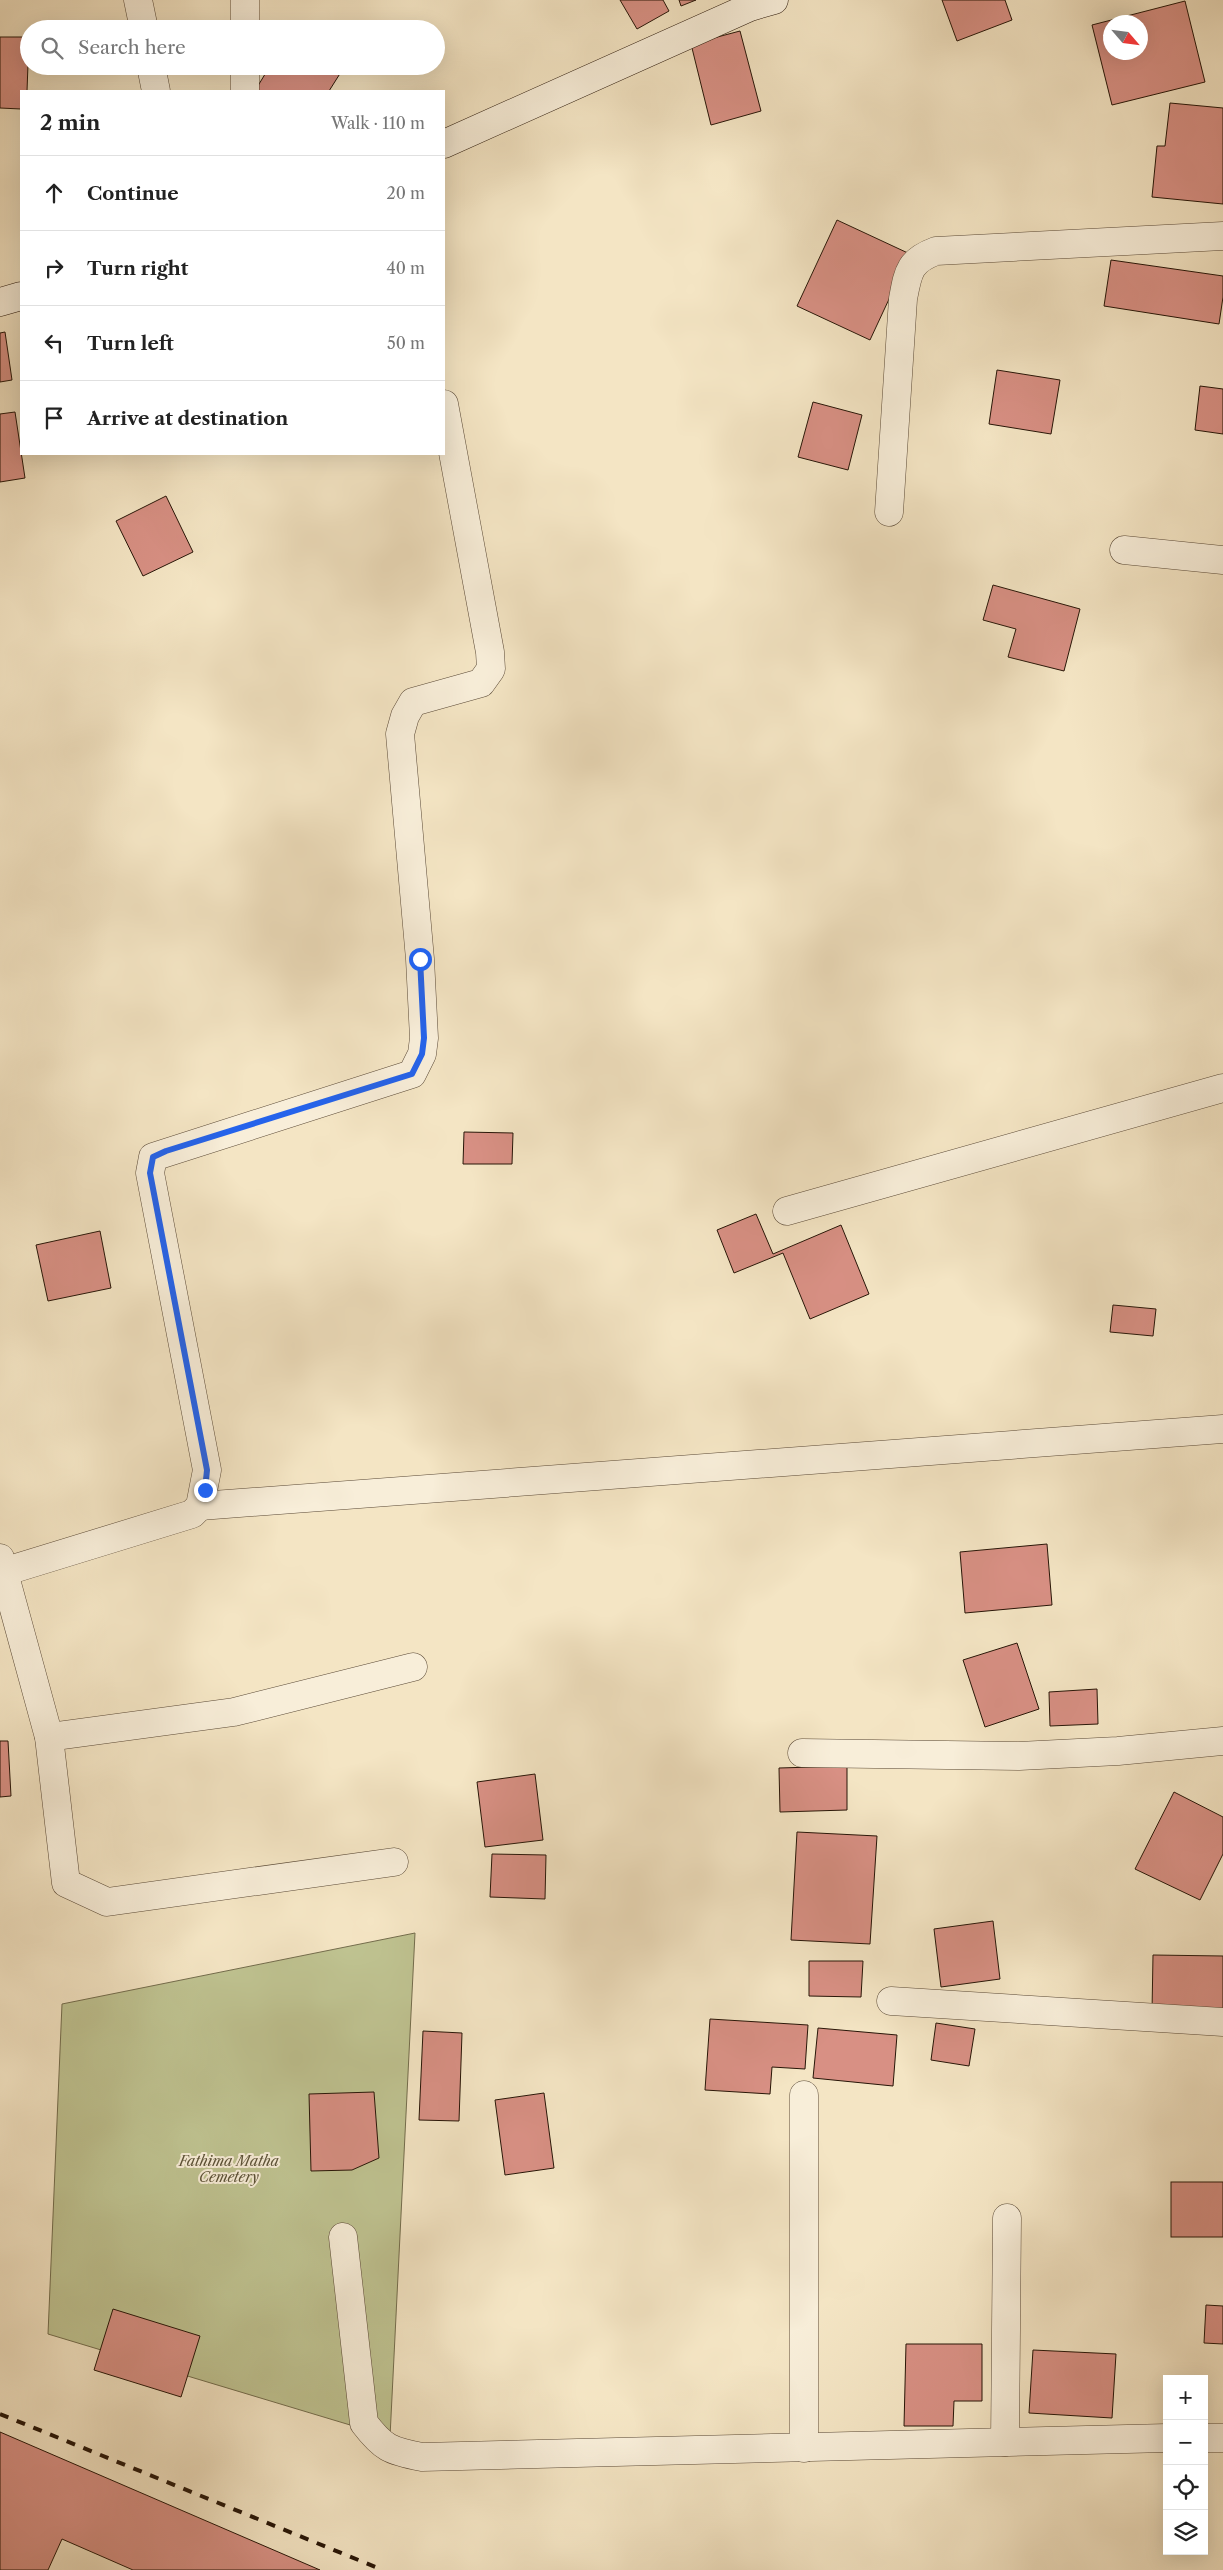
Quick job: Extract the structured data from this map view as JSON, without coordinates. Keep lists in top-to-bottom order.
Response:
{
  "parks": ["Fathima Matha Cemetery"],
  "north": "bottom right",
  "page": {
    "search": "Search here",
    "heading": ["2 min", "Walk · 110 m"],
    "list": [
      ["Continue", "20 m"],
      ["Turn right", "40 m"],
      ["Turn left", "50 m"],
      "Arrive at destination"
    ],
    "map_buttons": ["+", "−"]
  }
}
